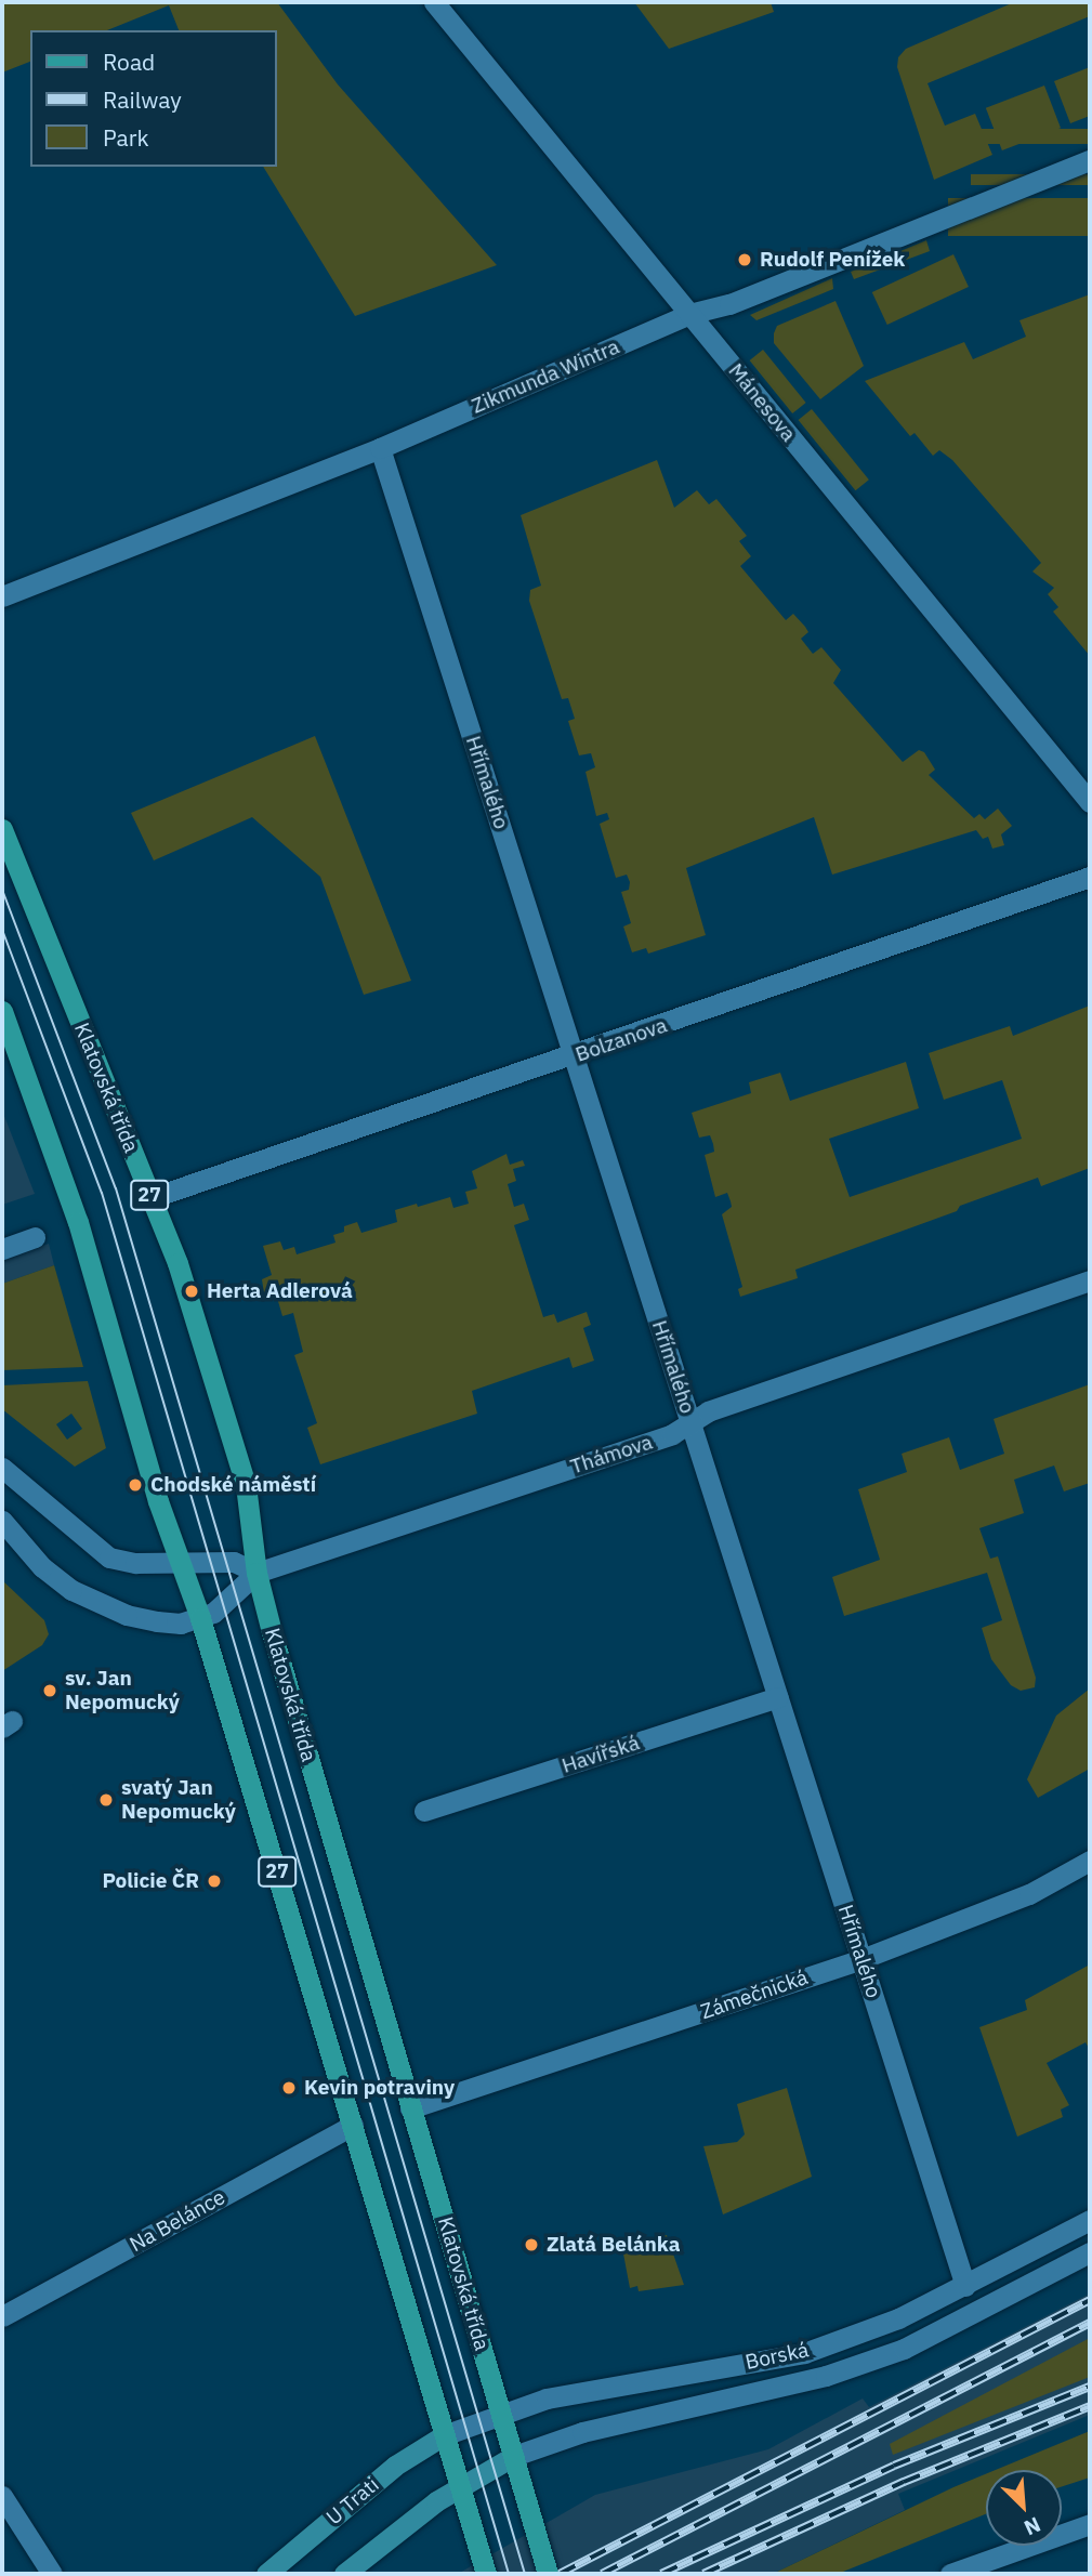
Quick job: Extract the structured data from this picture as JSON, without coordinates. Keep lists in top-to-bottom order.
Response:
{
  "streets": {
    "main road": ["Klatovská třída", "27", "U Trati"],
    "street": [
      "Zikmunda Wintra",
      "Mánesova",
      "Hřímalého",
      "Bolzanova",
      "Thámova",
      "Havířská",
      "Zámečnická",
      "Na Belánce",
      "Borská"
    ]
  },
  "crossings": [
    ["Zikmunda Wintra", "Mánesova"],
    ["Zikmunda Wintra", "Hřímalého"],
    ["Hřímalého", "Bolzanova"],
    ["Hřímalého", "Thámova"],
    ["Hřímalého", "Havířská"],
    ["Hřímalého", "Zámečnická"],
    ["Hřímalého", "Borská"],
    ["Bolzanova", "Klatovská třída"],
    ["Klatovská třída", "Thámova"],
    ["Klatovská třída", "Zámečnická"],
    ["Klatovská třída", "Borská"],
    ["27", "Na Belánce"],
    ["27", "Borská"],
    ["27", "U Trati"],
    ["Borská", "U Trati"]
  ],
  "places": [
    "Rudolf Penížek",
    "Herta Adlerová",
    "Chodské náměstí",
    "sv. Jan Nepomucký",
    "svatý Jan Nepomucký",
    "Policie ČR",
    "Kevin potraviny",
    "Zlatá Belánka"
  ],
  "legend": ["Road", "Railway", "Park"],
  "north": "bottom right"
}
